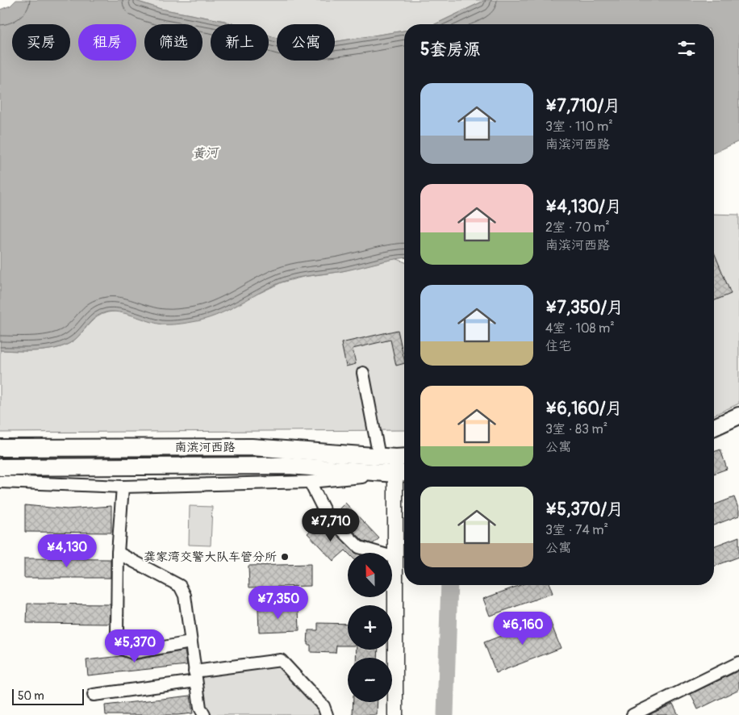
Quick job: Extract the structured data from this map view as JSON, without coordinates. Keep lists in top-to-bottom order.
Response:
{
  "streets": {
    "highway": ["南滨河西路"]
  },
  "water": ["黄河"],
  "places": ["龚家湾交警大队车管分所"],
  "scale_bar": "50 m",
  "north": "top",
  "page": {
    "chip": [
      "买房",
      "租房",
      "筛选",
      "新上",
      "公寓"
    ],
    "heading": "5套房源",
    "list": [
      {
        "name": "¥7,710/月",
        "note": "3室 · 110 m² · 南滨河西路"
      },
      {
        "name": "¥4,130/月",
        "note": "2室 · 70 m² · 南滨河西路"
      },
      {
        "name": "¥7,350/月",
        "note": "4室 · 108 m² · 住宅"
      },
      {
        "name": "¥6,160/月",
        "note": "3室 · 83 m² · 公寓"
      },
      {
        "name": "¥5,370/月",
        "note": "3室 · 74 m² · 公寓"
      }
    ],
    "price": [
      "¥7,710",
      "¥4,130",
      "¥7,350",
      "¥6,160",
      "¥5,370"
    ],
    "map_buttons": ["+", "−"],
    "scale": "50 m"
  }
}
